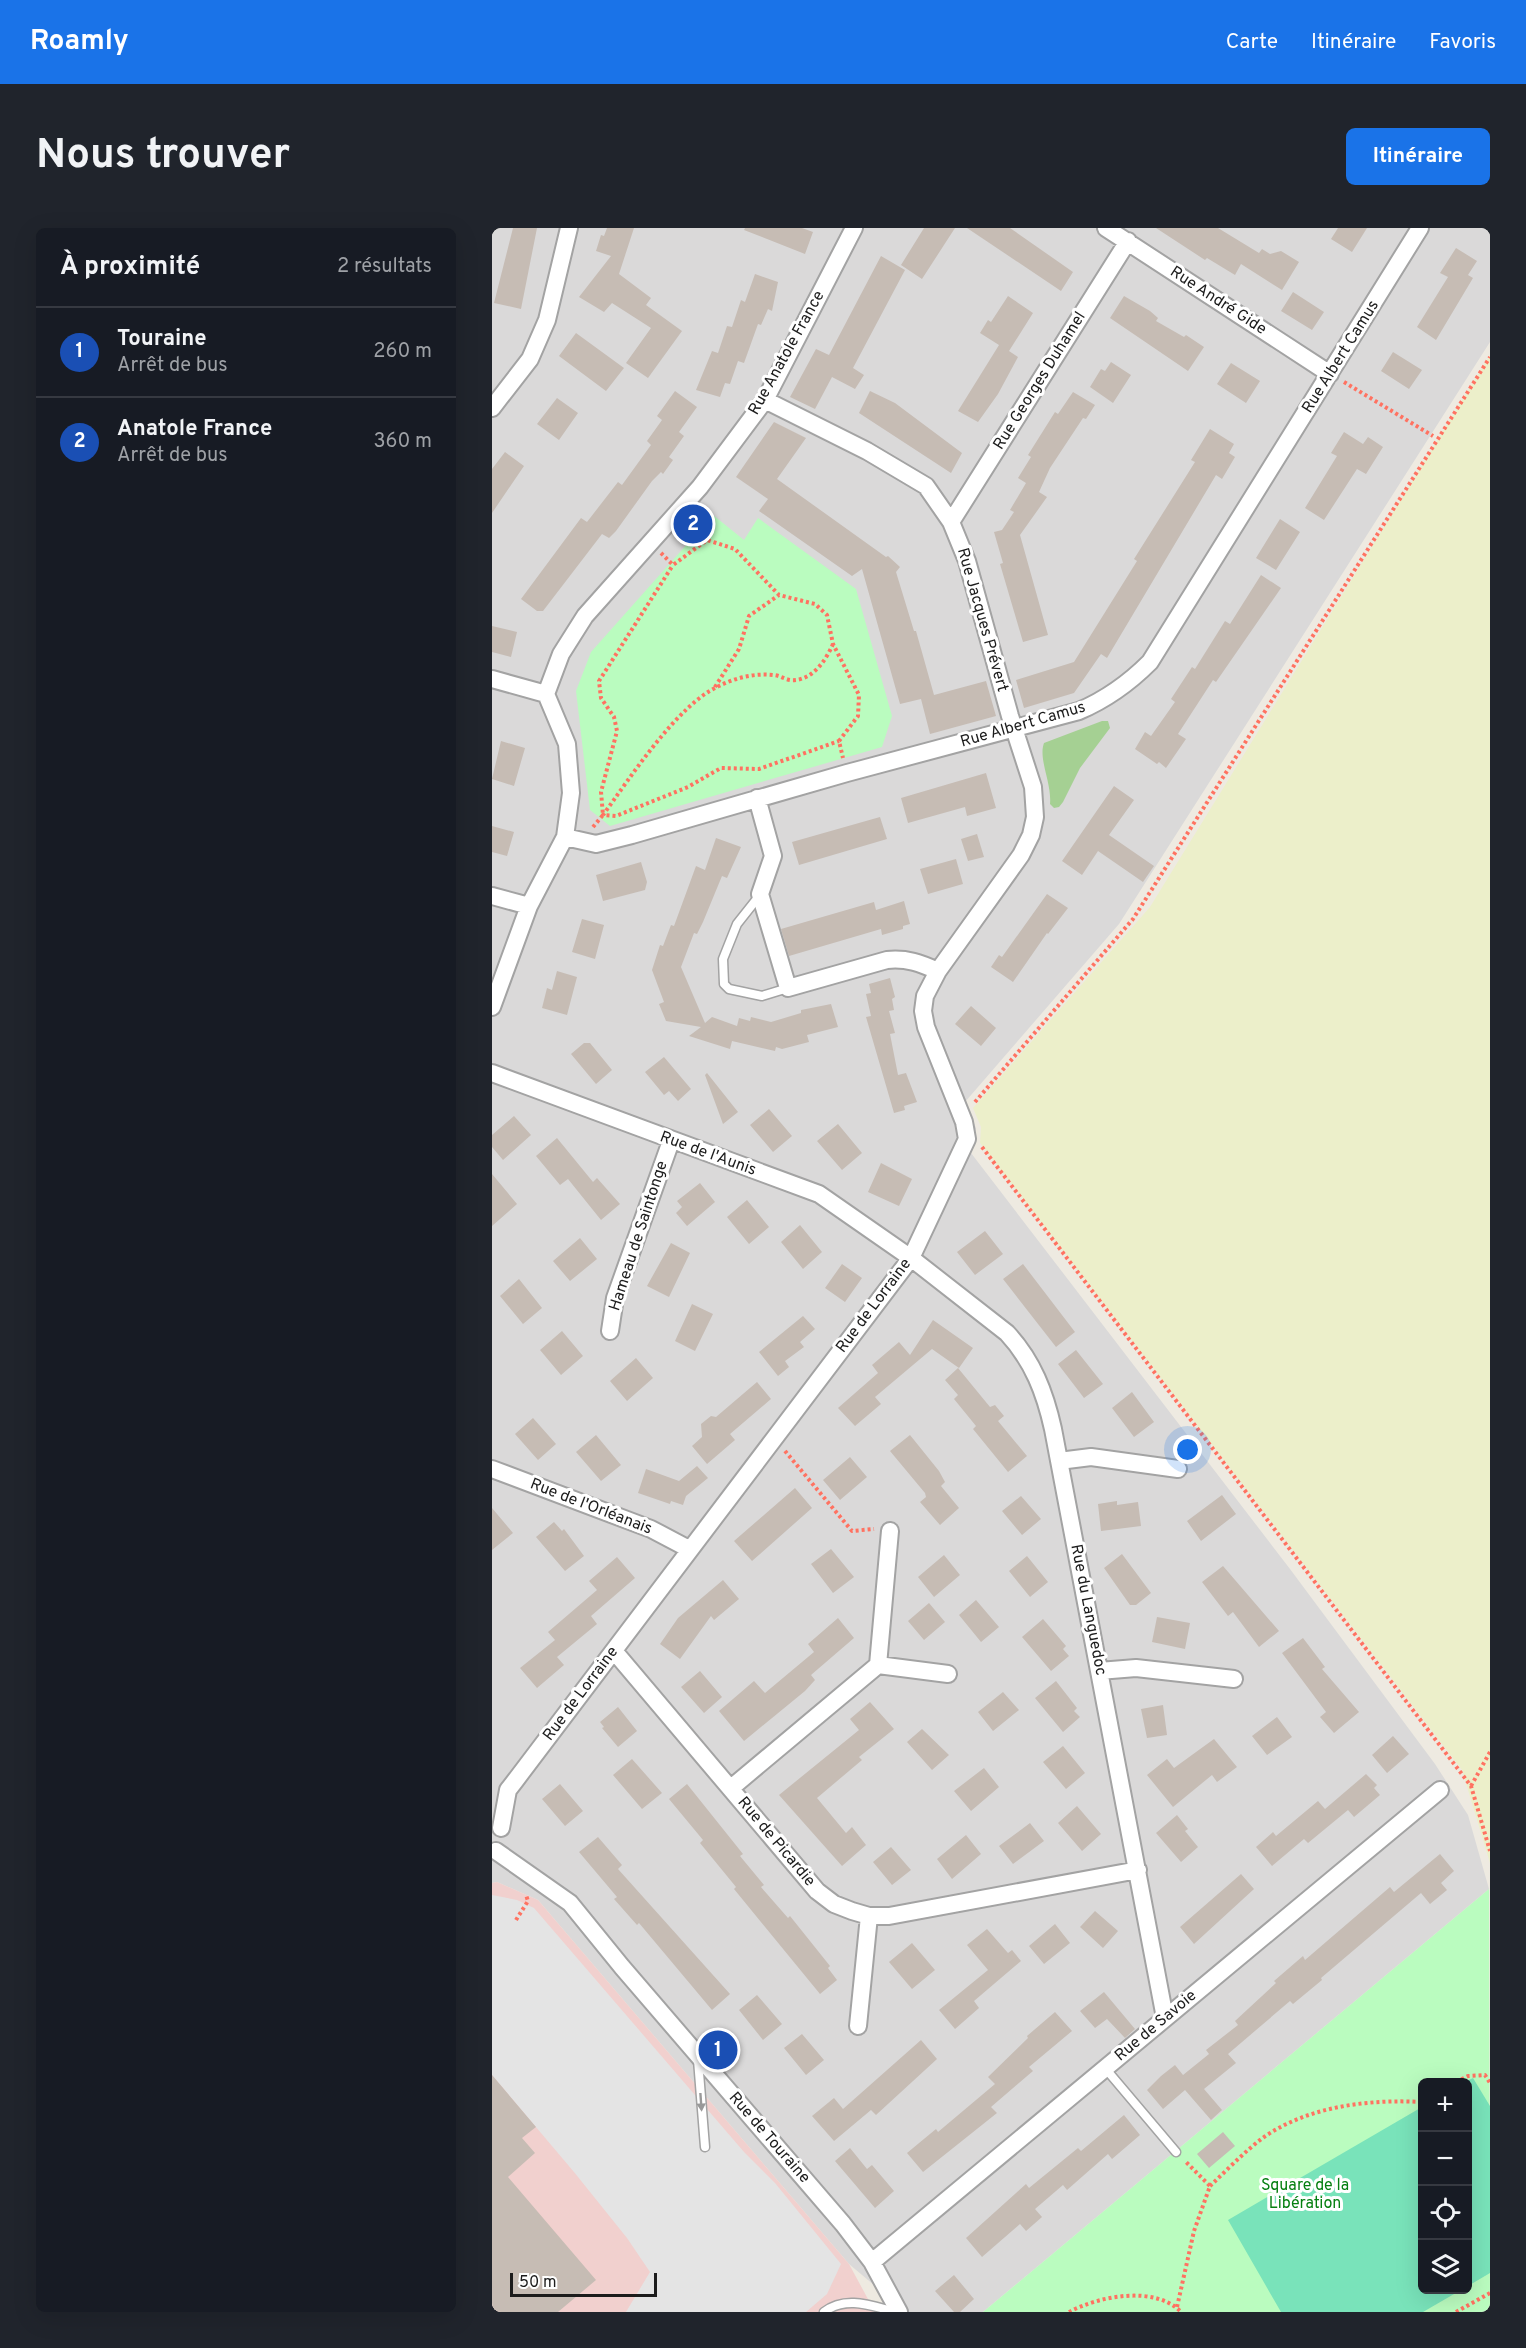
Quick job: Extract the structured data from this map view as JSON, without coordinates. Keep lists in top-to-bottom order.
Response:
{
  "streets": {
    "street": [
      "Rue André Gide",
      "Rue Anatole France",
      "Rue Albert Camus",
      "Rue Georges Duhamel",
      "Rue Jacques Prévert",
      "Rue de l'Aunis",
      "Hameau de Saintonge",
      "Rue de Lorraine",
      "Rue de l'Orléanais",
      "Rue du Languedoc",
      "Rue de Picardie",
      "Rue de Savoie",
      "Rue de Touraine"
    ]
  },
  "crossings": [
    ["Rue André Gide", "Rue Albert Camus"],
    ["Rue André Gide", "Rue Georges Duhamel"],
    ["Rue Anatole France", "Rue Jacques Prévert"],
    ["Rue Albert Camus", "Rue Jacques Prévert"],
    ["Rue Albert Camus", "Rue de Lorraine"],
    ["Rue Georges Duhamel", "Rue Jacques Prévert"],
    ["Rue Jacques Prévert", "Rue de Lorraine"],
    ["Rue de l'Aunis", "Hameau de Saintonge"],
    ["Rue de l'Aunis", "Rue de Lorraine"],
    ["Rue de l'Aunis", "Rue du Languedoc"],
    ["Rue de Lorraine", "Rue de l'Orléanais"],
    ["Rue de Lorraine", "Rue du Languedoc"],
    ["Rue de Lorraine", "Rue de Picardie"],
    ["Rue de Lorraine", "Rue de Touraine"],
    ["Rue du Languedoc", "Rue de Picardie"],
    ["Rue du Languedoc", "Rue de Savoie"],
    ["Rue de Savoie", "Rue de Touraine"]
  ],
  "parks": ["Square de la Libération"],
  "scale_bar": "50 m",
  "page": {
    "header": "Roamly",
    "nav": ["Carte", "Itinéraire", "Favoris"],
    "buttons": "Itinéraire",
    "title": "Nous trouver",
    "heading": ["À proximité", "2 résultats"],
    "list": [
      {
        "mark": "1",
        "name": "Touraine",
        "note": "Arrêt de bus",
        "value": "260 m"
      },
      {
        "mark": "2",
        "name": "Anatole France",
        "note": "Arrêt de bus",
        "value": "360 m"
      }
    ],
    "pins": ["2", "1"],
    "map_buttons": ["+", "−"],
    "scale": "50 m"
  }
}
